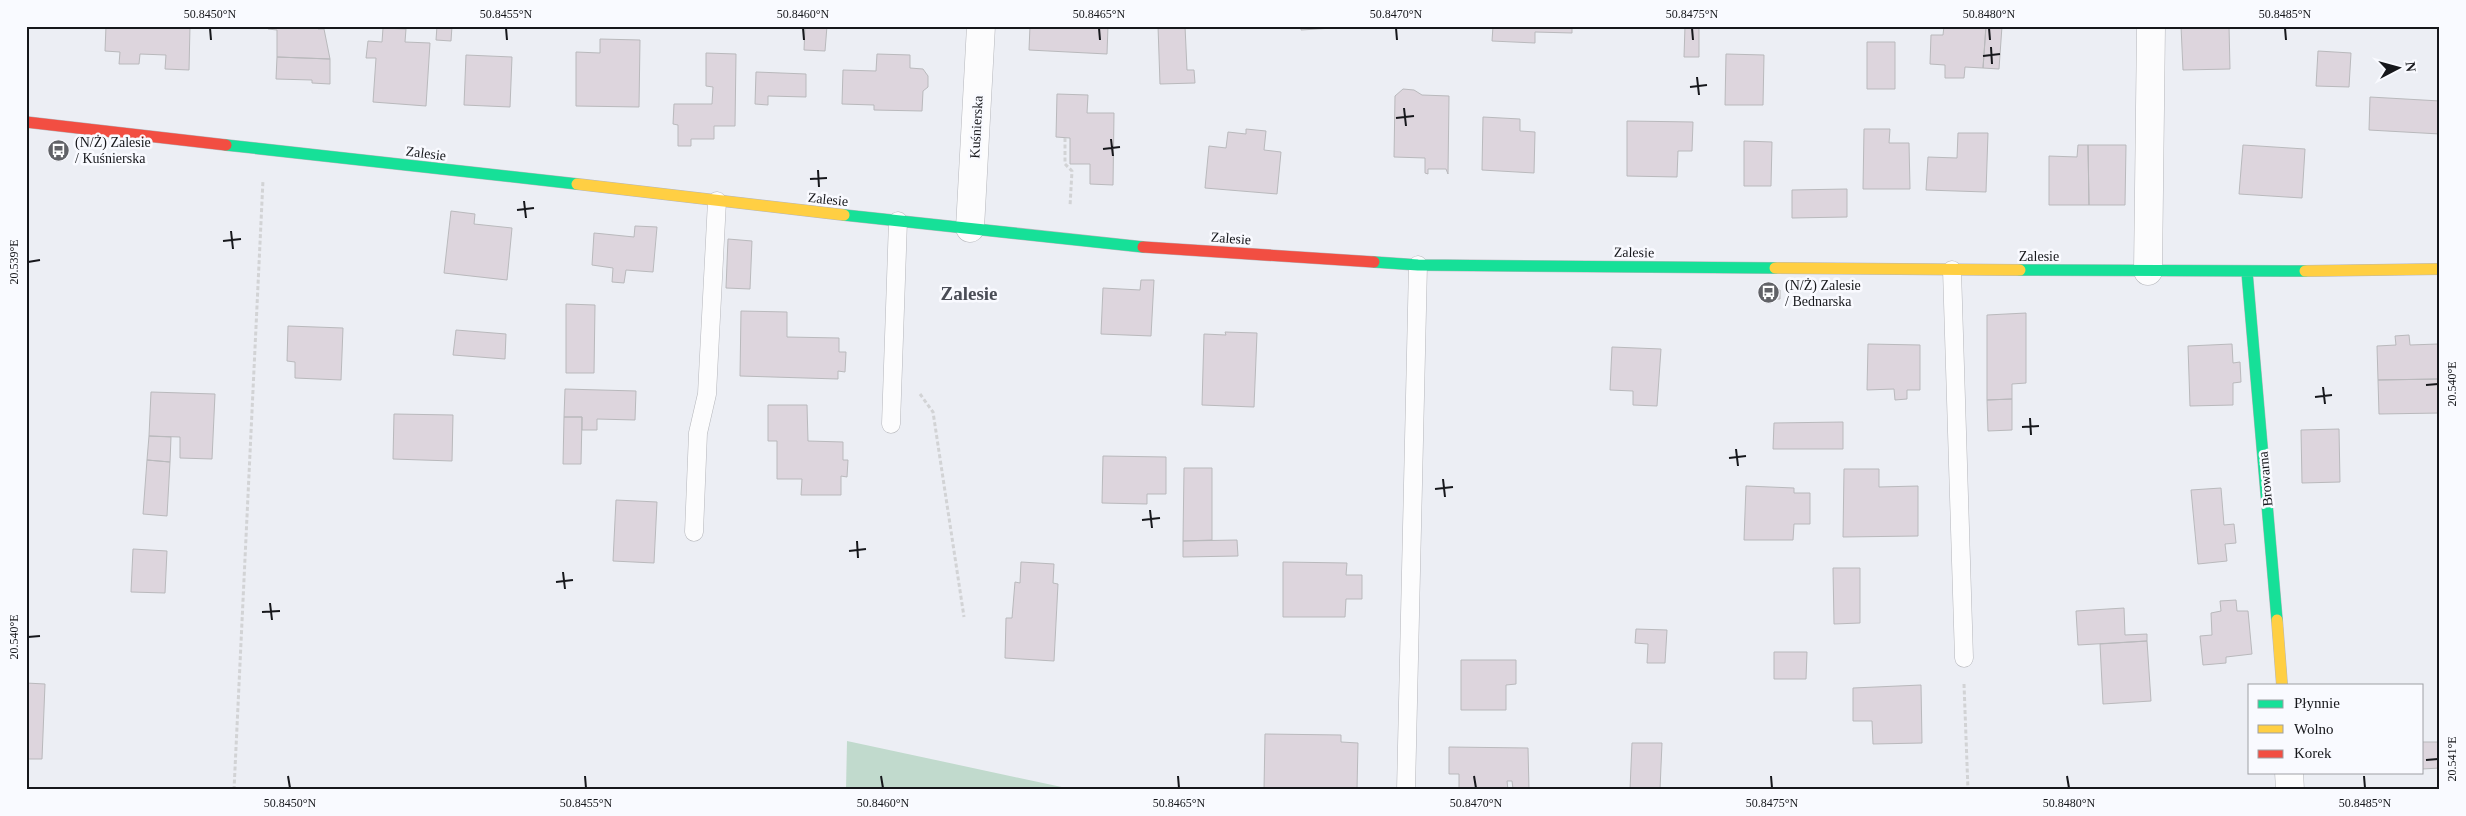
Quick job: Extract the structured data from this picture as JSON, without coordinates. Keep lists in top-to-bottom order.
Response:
{
  "streets": {
    "street": ["Kuśnierska", "Zalesie", "Browarna"]
  },
  "crossings": [
    ["Kuśnierska", "Zalesie"],
    ["Zalesie", "Browarna"]
  ],
  "districts": ["Zalesie"],
  "places": {
    "bus stop": ["(N/Ż) Zalesie / Kuśnierska", "(N/Ż) Zalesie / Bednarska"]
  },
  "legend": ["Płynnie", "Wolno", "Korek"],
  "north": "right",
  "coordinates": [
    "50.8450°N",
    "50.8455°N",
    "50.8460°N",
    "50.8465°N",
    "50.8470°N",
    "50.8475°N",
    "50.8480°N",
    "50.8485°N",
    "20.539°E",
    "20.540°E",
    "20.541°E"
  ]
}
